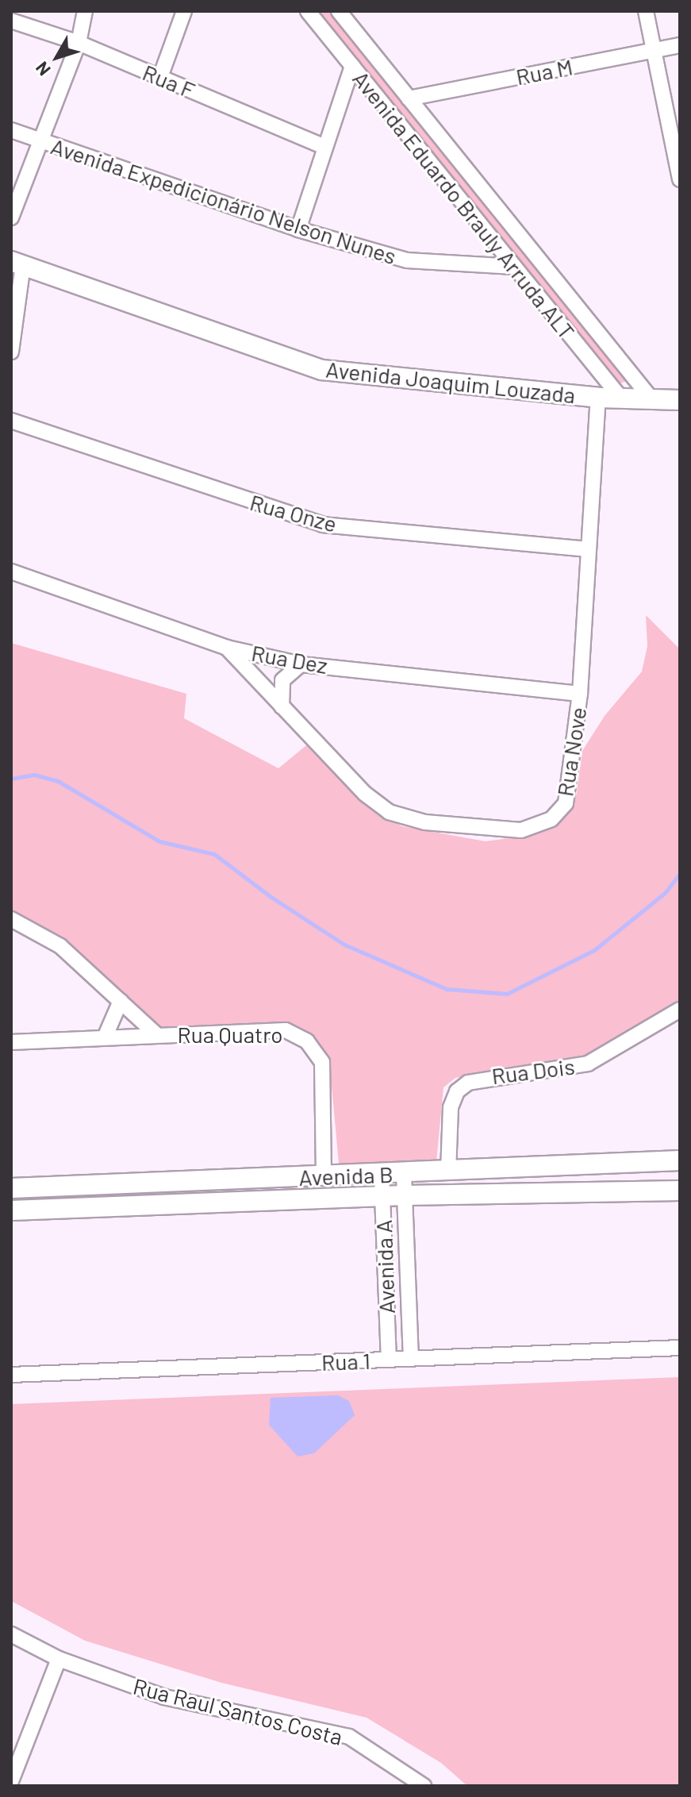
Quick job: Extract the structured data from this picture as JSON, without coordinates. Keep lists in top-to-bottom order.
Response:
{
  "streets": {
    "street": [
      "Rua M",
      "Rua F",
      "Avenida Expedicionário Nelson Nunes",
      "Avenida Eduardo Brauly Arruda ALT",
      "Avenida Joaquim Louzada",
      "Rua Onze",
      "Rua Dez",
      "Rua Nove",
      "Rua Quatro",
      "Rua Dois",
      "Avenida B",
      "Avenida A",
      "Rua 1",
      "Rua Raul Santos Costa"
    ]
  },
  "crossings": [
    ["Rua M", "Avenida Eduardo Brauly Arruda ALT"],
    ["Avenida Expedicionário Nelson Nunes", "Avenida Eduardo Brauly Arruda ALT"],
    ["Avenida Eduardo Brauly Arruda ALT", "Avenida Joaquim Louzada"],
    ["Avenida Joaquim Louzada", "Rua Nove"],
    ["Rua Onze", "Rua Nove"],
    ["Rua Dez", "Rua Nove"],
    ["Rua Quatro", "Avenida B"],
    ["Rua Dois", "Avenida B"],
    ["Avenida B", "Avenida A"],
    ["Avenida A", "Rua 1"]
  ],
  "north": "bottom left"
}
